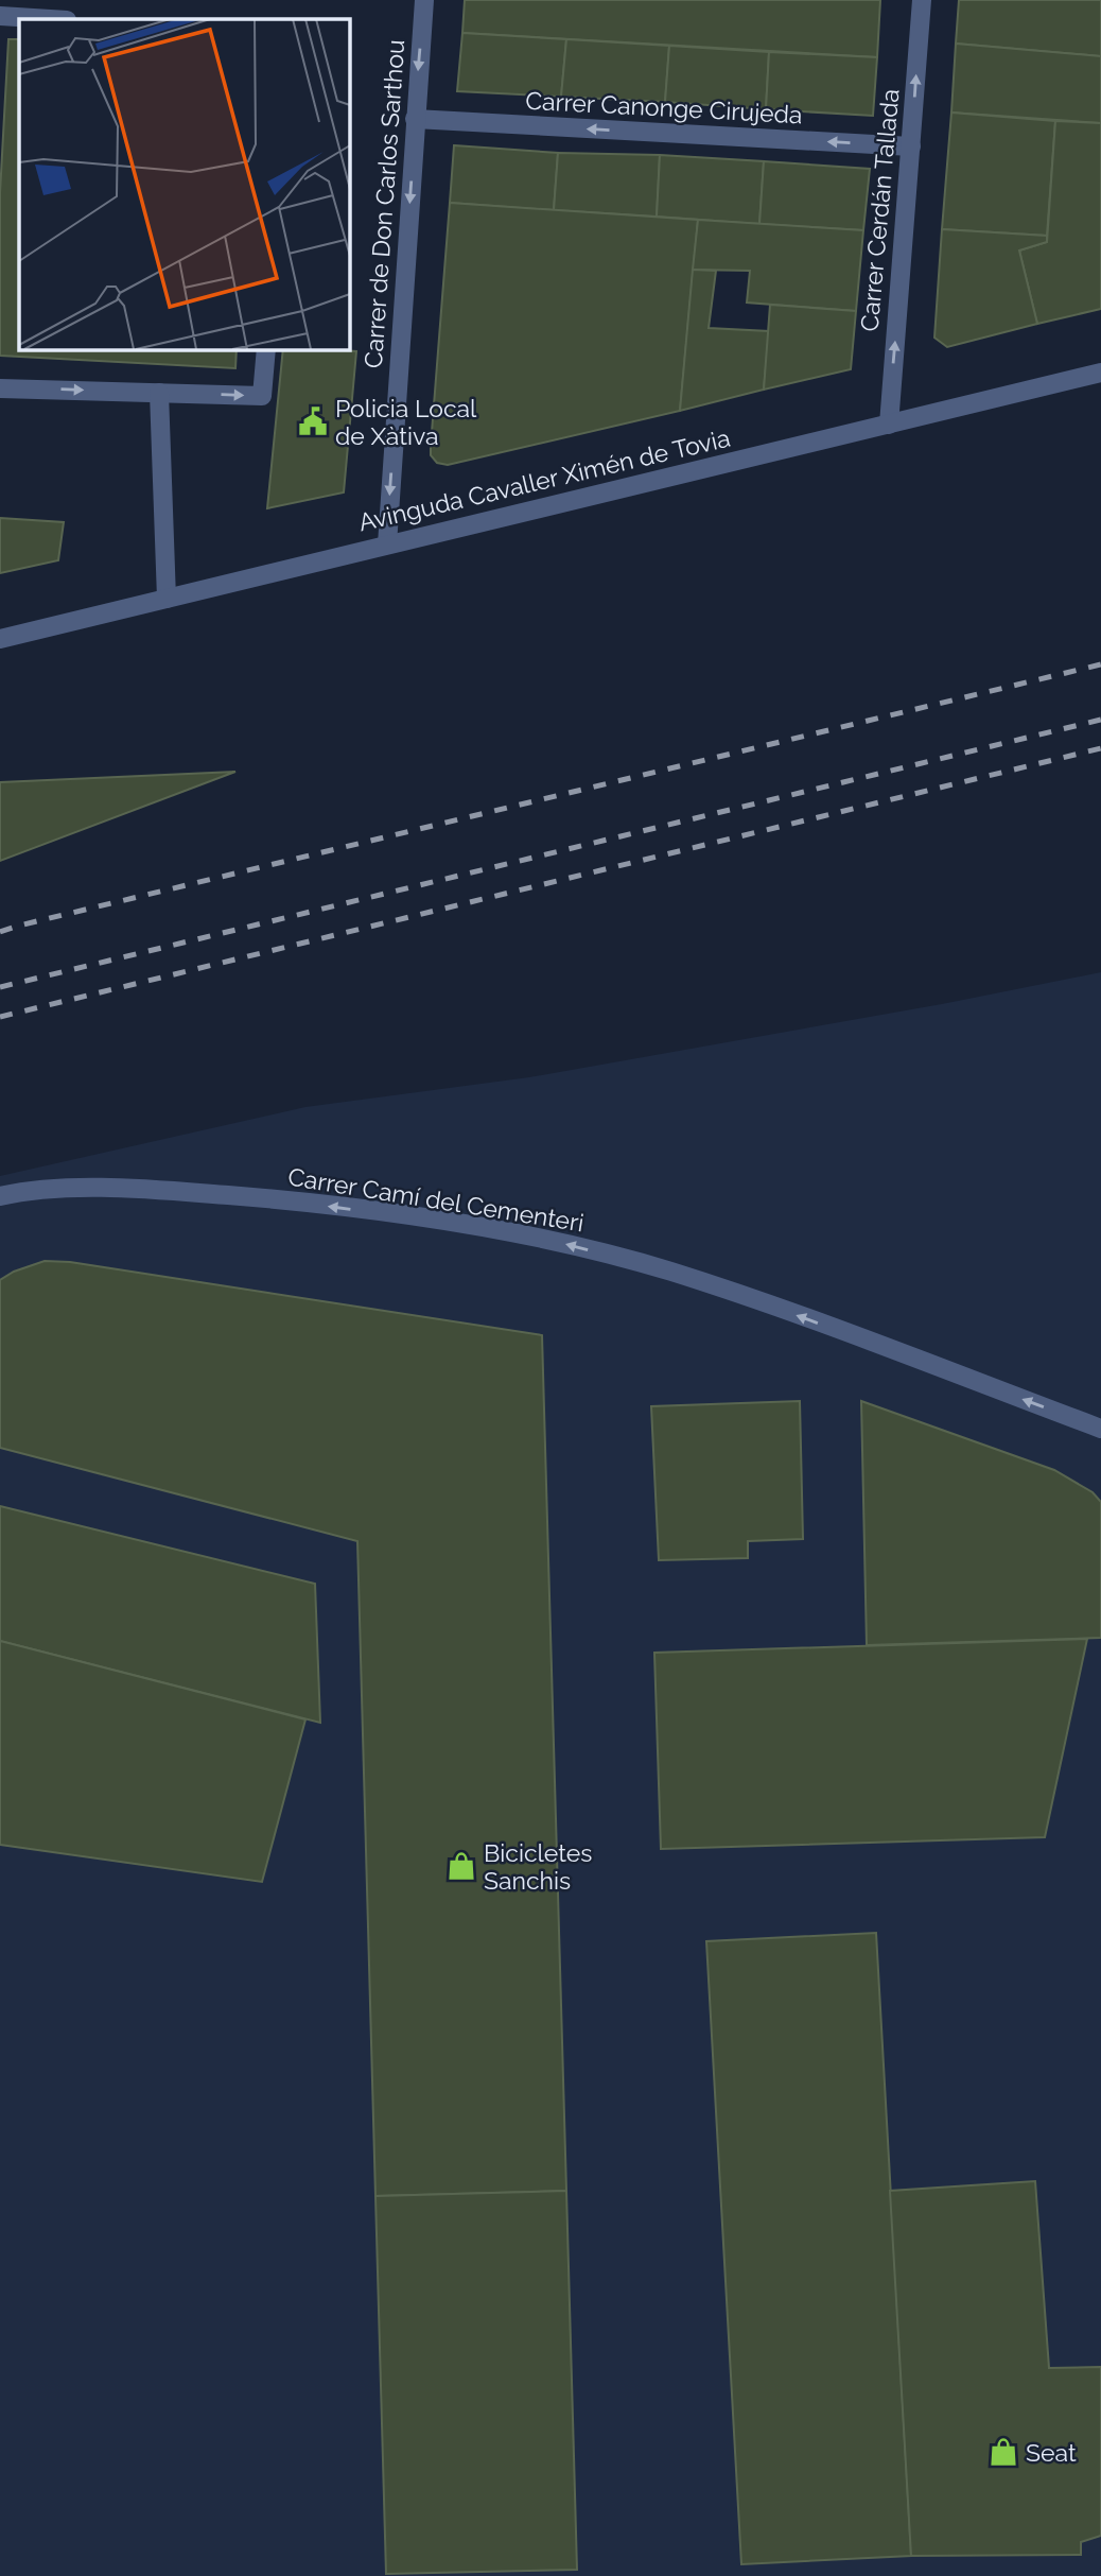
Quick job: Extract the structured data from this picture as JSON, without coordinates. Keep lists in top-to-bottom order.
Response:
{
  "streets": {
    "street": [
      "Carrer Canonge Cirujeda",
      "Carrer de Don Carlos Sarthou",
      "Carrer Cerdán Tallada",
      "Avinguda Cavaller Ximén de Tovia",
      "Carrer Camí del Cementeri"
    ]
  },
  "crossings": [
    ["Carrer Canonge Cirujeda", "Carrer de Don Carlos Sarthou"],
    ["Carrer Canonge Cirujeda", "Carrer Cerdán Tallada"],
    ["Carrer de Don Carlos Sarthou", "Avinguda Cavaller Ximén de Tovia"],
    ["Carrer Cerdán Tallada", "Avinguda Cavaller Ximén de Tovia"]
  ],
  "one_way": [
    "Carrer Canonge Cirujeda",
    "Carrer de Don Carlos Sarthou",
    "Carrer Cerdán Tallada",
    "Carrer Camí del Cementeri"
  ],
  "places": {
    "public building": ["Policia Local de Xàtiva"],
    "shop": ["Bicicletes Sanchis", "Seat"]
  }
}
